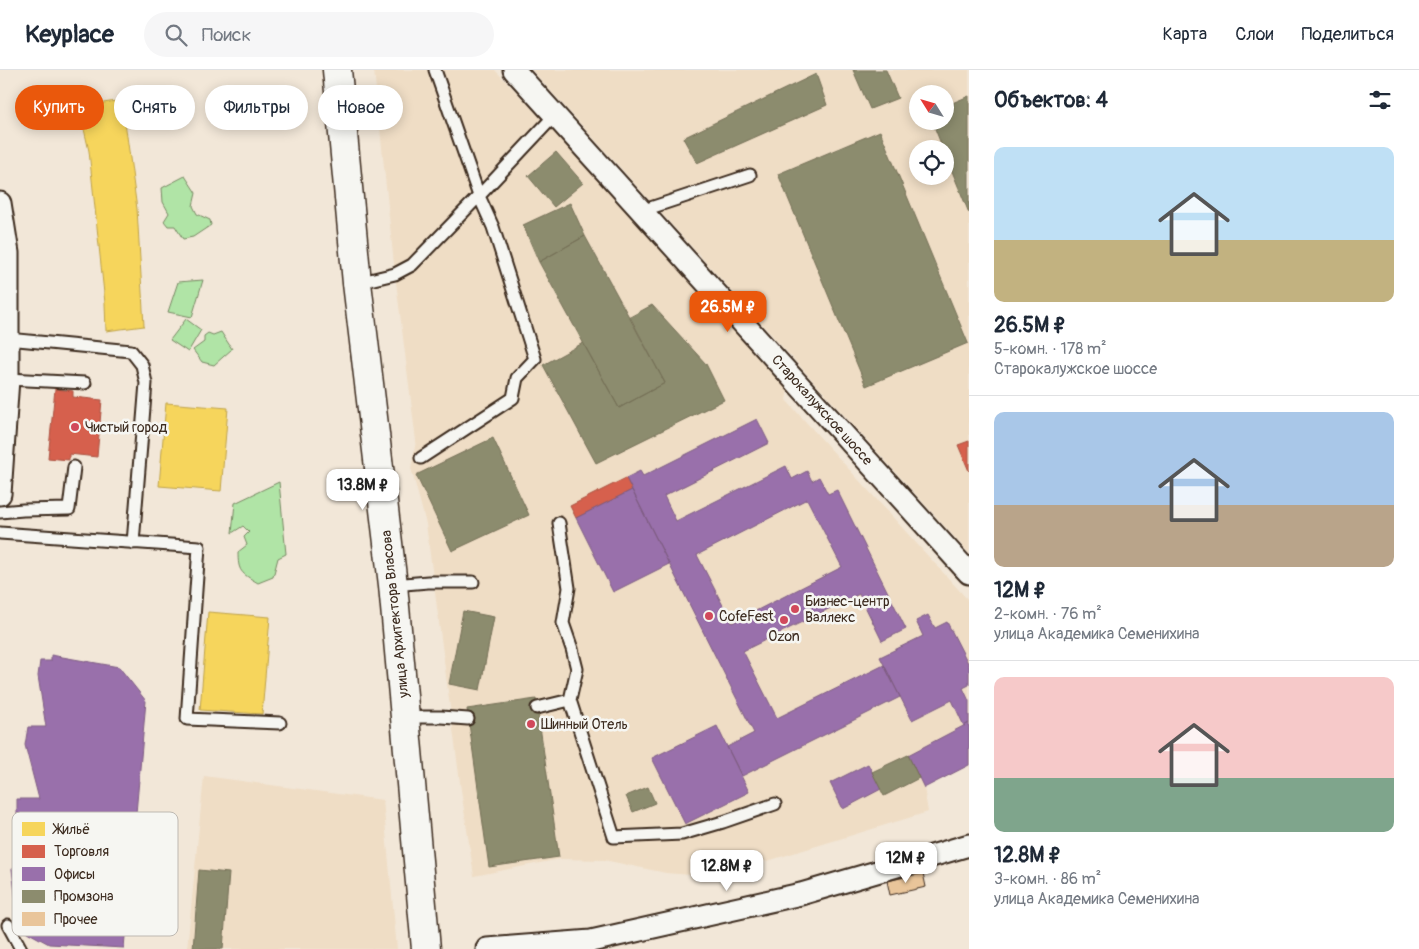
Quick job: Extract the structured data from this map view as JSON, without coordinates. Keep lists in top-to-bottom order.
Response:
{
  "streets": {
    "street": ["Старокалужское шоссе", "улица Архитектора Власова"]
  },
  "places": [
    "Чистый город",
    "Бизнес-центр Валлекс",
    "CofeFest",
    "Ozon",
    "Шинный Отель"
  ],
  "legend": [
    "Жильё",
    "Торговля",
    "Офисы",
    "Промзона",
    "Прочее"
  ],
  "north": "top left",
  "page": {
    "header": "Keyplace",
    "search": "Поиск",
    "nav": ["Карта", "Слои", "Поделиться"],
    "heading": "Объектов: 4",
    "chip": [
      "Купить",
      "Снять",
      "Фильтры",
      "Новое"
    ],
    "list": [
      {
        "name": "26.5M ₽",
        "note": "5-комн. · 178 m² · Старокалужское шоссе"
      },
      {
        "name": "12M ₽",
        "note": "2-комн. · 76 m² · улица Академика Семенихина"
      },
      {
        "name": "12.8M ₽",
        "note": "3-комн. · 86 m² · улица Академика Семенихина"
      }
    ],
    "price": [
      "26.5M ₽",
      "13.8M ₽",
      "12M ₽",
      "12.8M ₽"
    ]
  }
}
